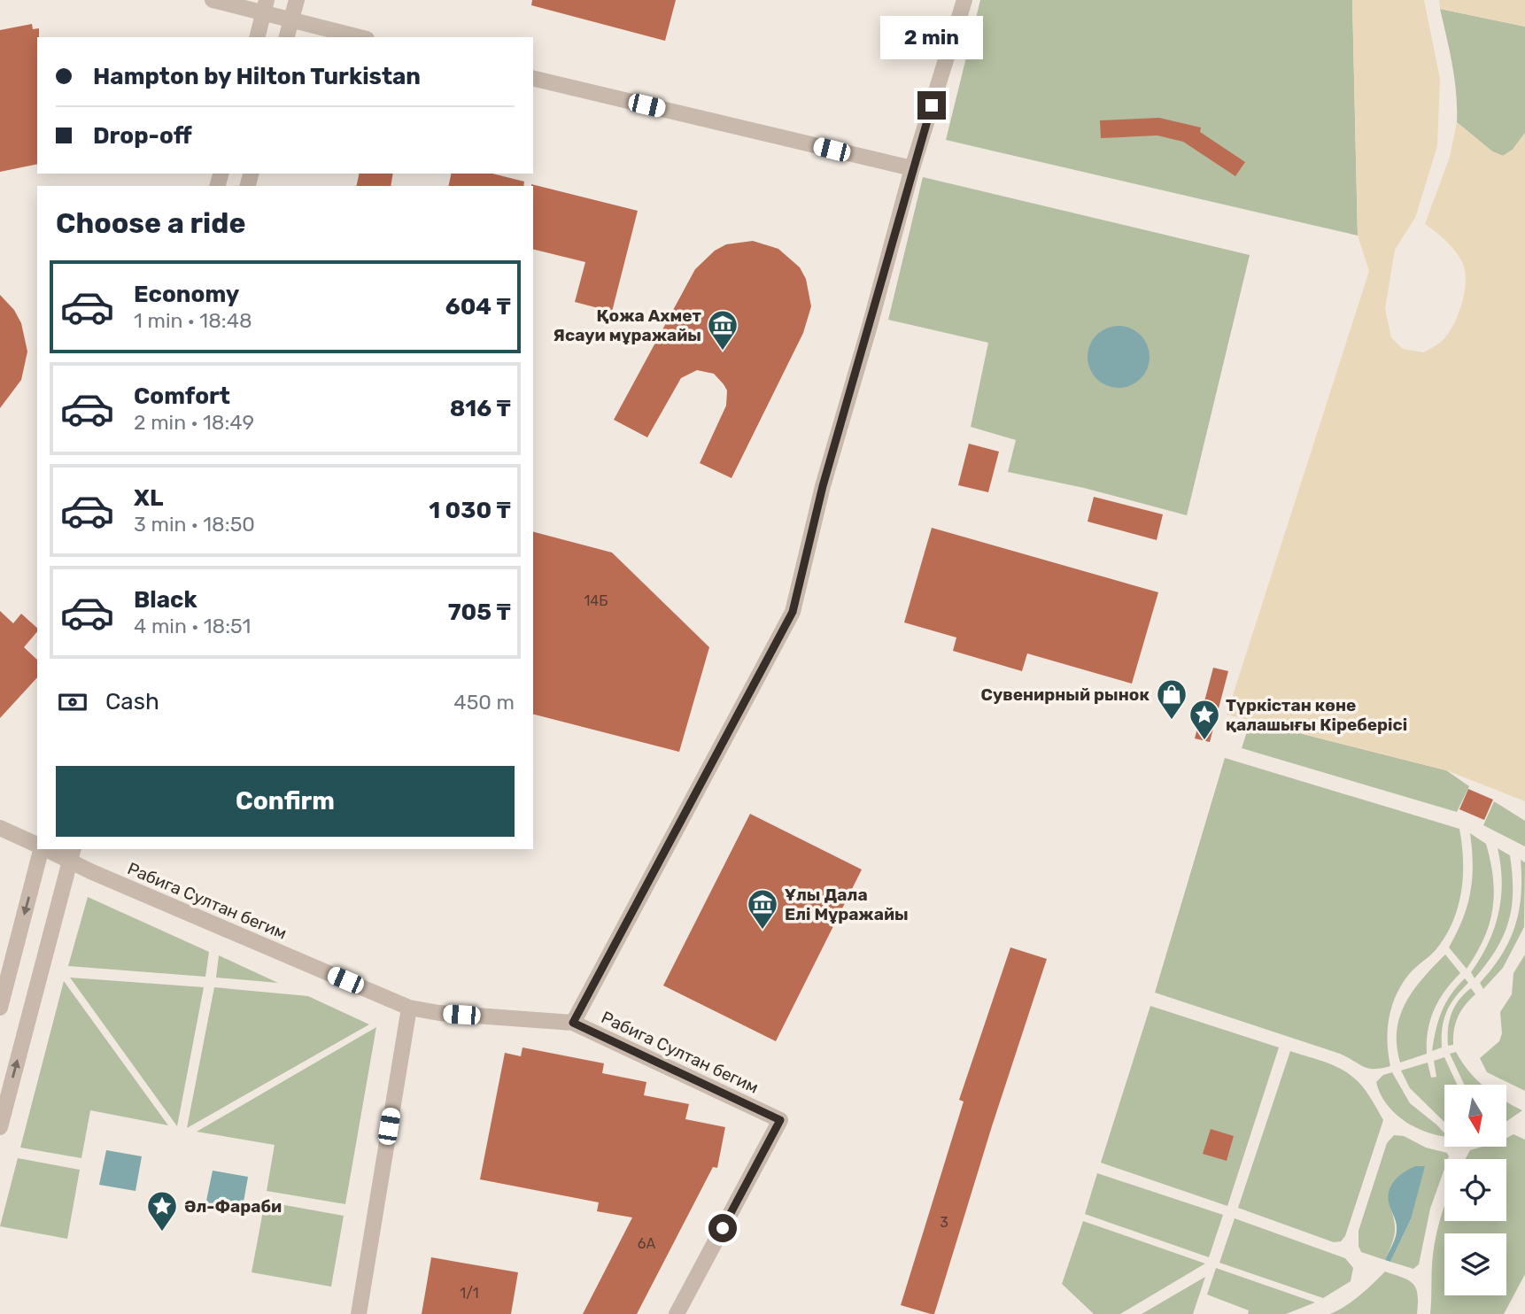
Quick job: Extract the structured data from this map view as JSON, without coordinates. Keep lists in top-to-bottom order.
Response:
{
  "streets": {
    "street": ["Рабига Султан бегим"]
  },
  "places": {
    "museum": ["Қожа Ахмет Ясауи мұражайы", "Ұлы Дала Елі Мұражайы"],
    "shop": ["Сувенирный рынок"],
    "place": ["Түркістан көне қалашығы Кіреберісі", "Әл-Фараби"]
  },
  "house_numbers": [
    "14Б",
    "3",
    "6A",
    "1/1"
  ],
  "north": "bottom",
  "page": {
    "bubble": "2 min",
    "banner": ["Hampton by Hilton Turkistan", "Drop-off"],
    "heading": "Choose a ride",
    "list": [
      {
        "name": "Economy",
        "note": "1 min · 18:48",
        "value": "604 ₸"
      },
      {
        "name": "Comfort",
        "note": "2 min · 18:49",
        "value": "816 ₸"
      },
      {
        "name": "XL",
        "note": "3 min · 18:50",
        "value": "1 030 ₸"
      },
      {
        "name": "Black",
        "note": "4 min · 18:51",
        "value": "705 ₸"
      }
    ],
    "pay": ["Cash", "450 m"],
    "buttons": "Confirm"
  }
}
